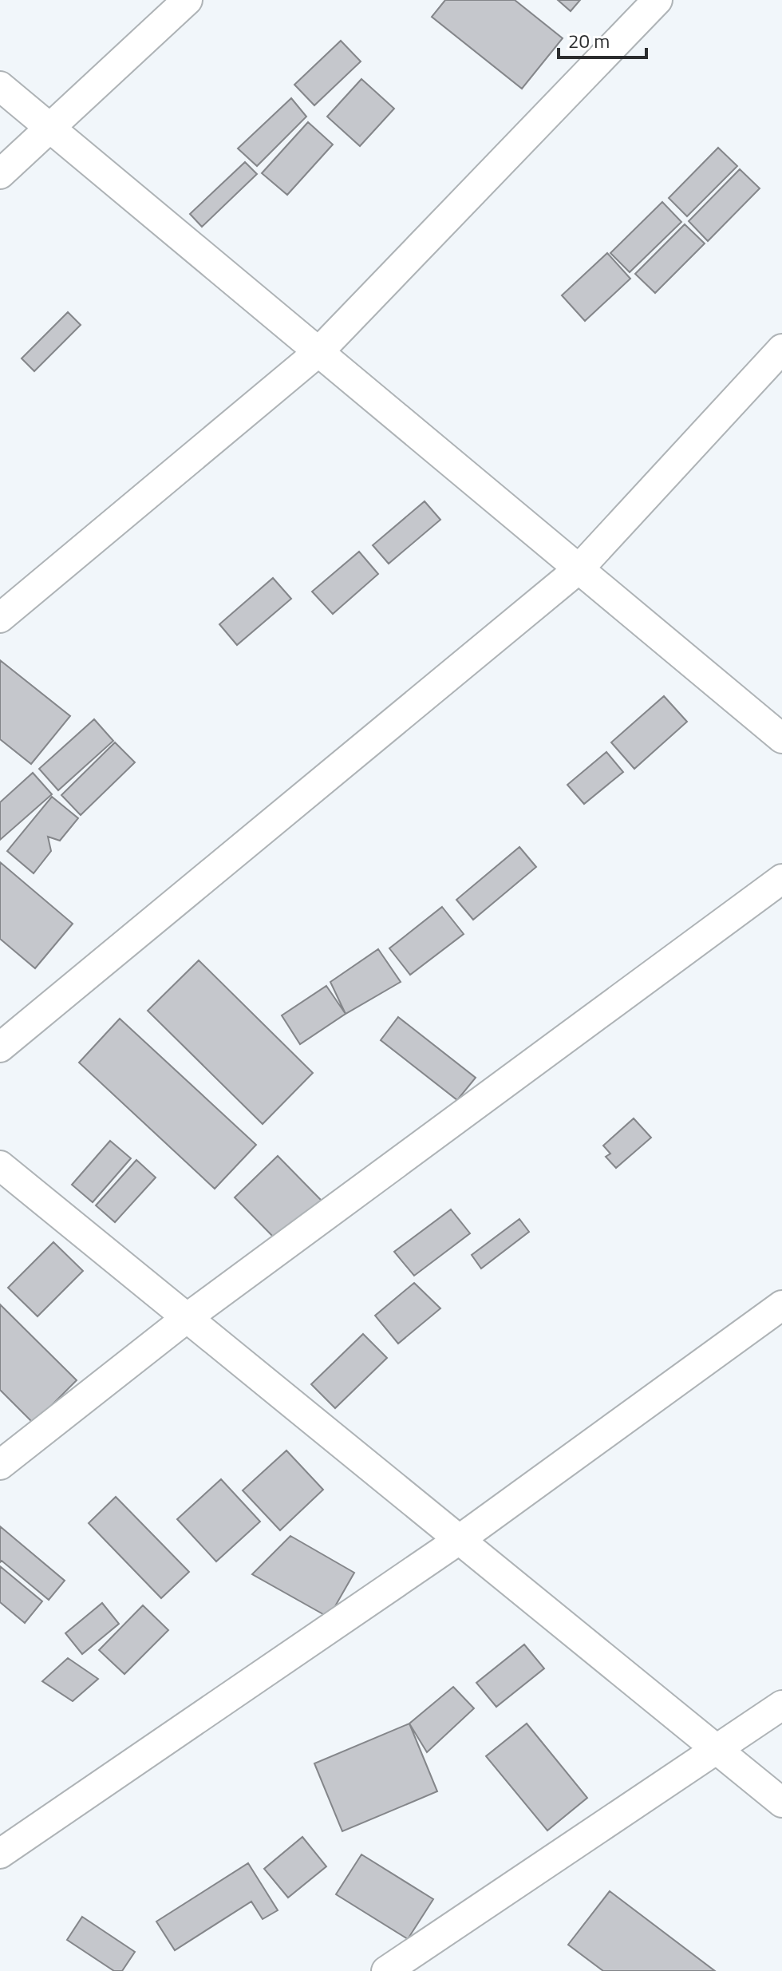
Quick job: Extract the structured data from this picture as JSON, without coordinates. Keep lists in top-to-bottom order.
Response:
{
  "scale_bar": "20 m"
}
